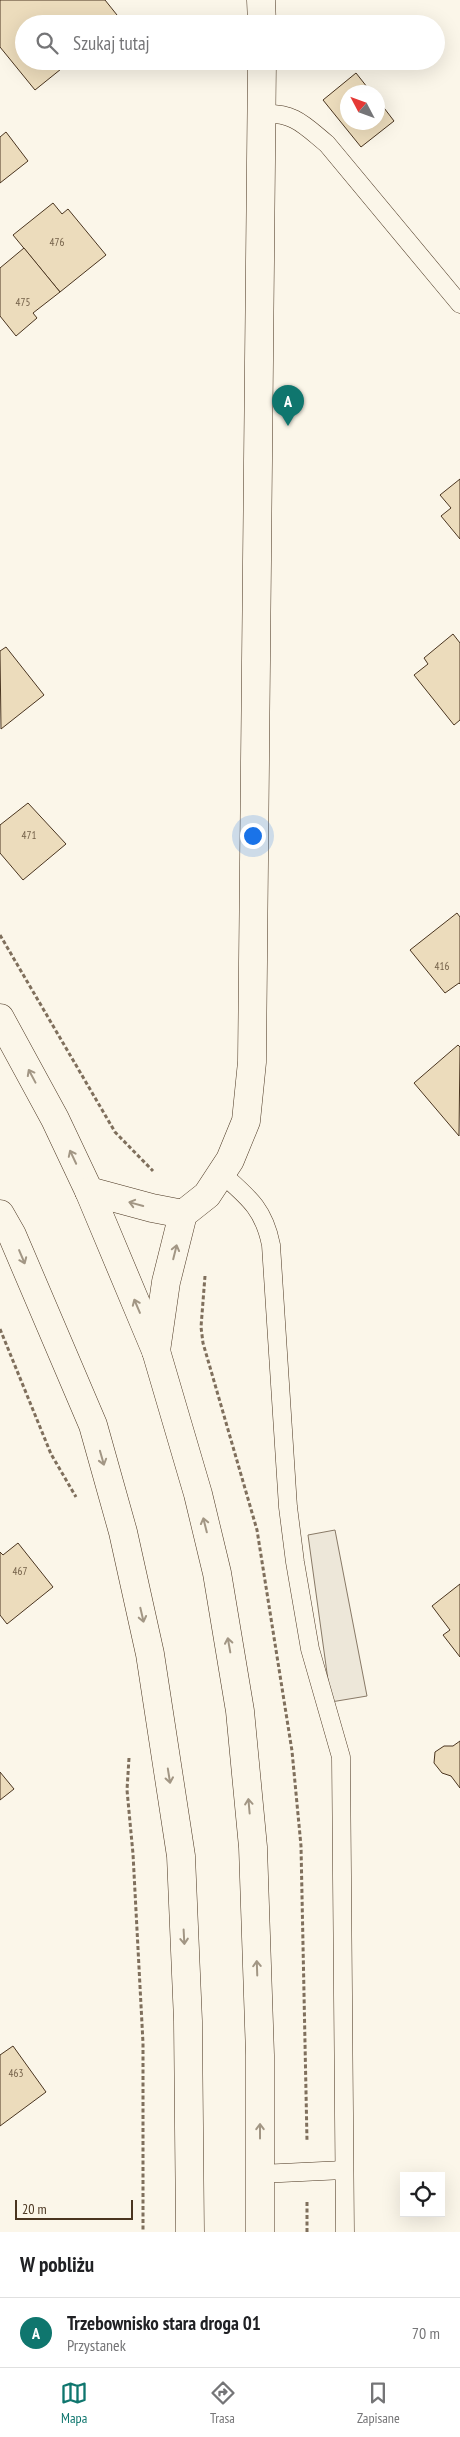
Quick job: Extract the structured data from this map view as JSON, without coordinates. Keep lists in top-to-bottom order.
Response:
{
  "house_numbers": [
    "476",
    "475",
    "471",
    "416",
    "467",
    "463"
  ],
  "scale_bar": "20 m",
  "north": "top left",
  "page": {
    "search": "Szukaj tutaj",
    "pins": "A",
    "scale": "20 m",
    "heading": "W pobliżu",
    "list": [
      {
        "mark": "A",
        "name": "Trzebownisko stara droga 01",
        "note": "Przystanek",
        "value": "70 m"
      }
    ],
    "nav": ["Mapa", "Trasa", "Zapisane"]
  }
}
